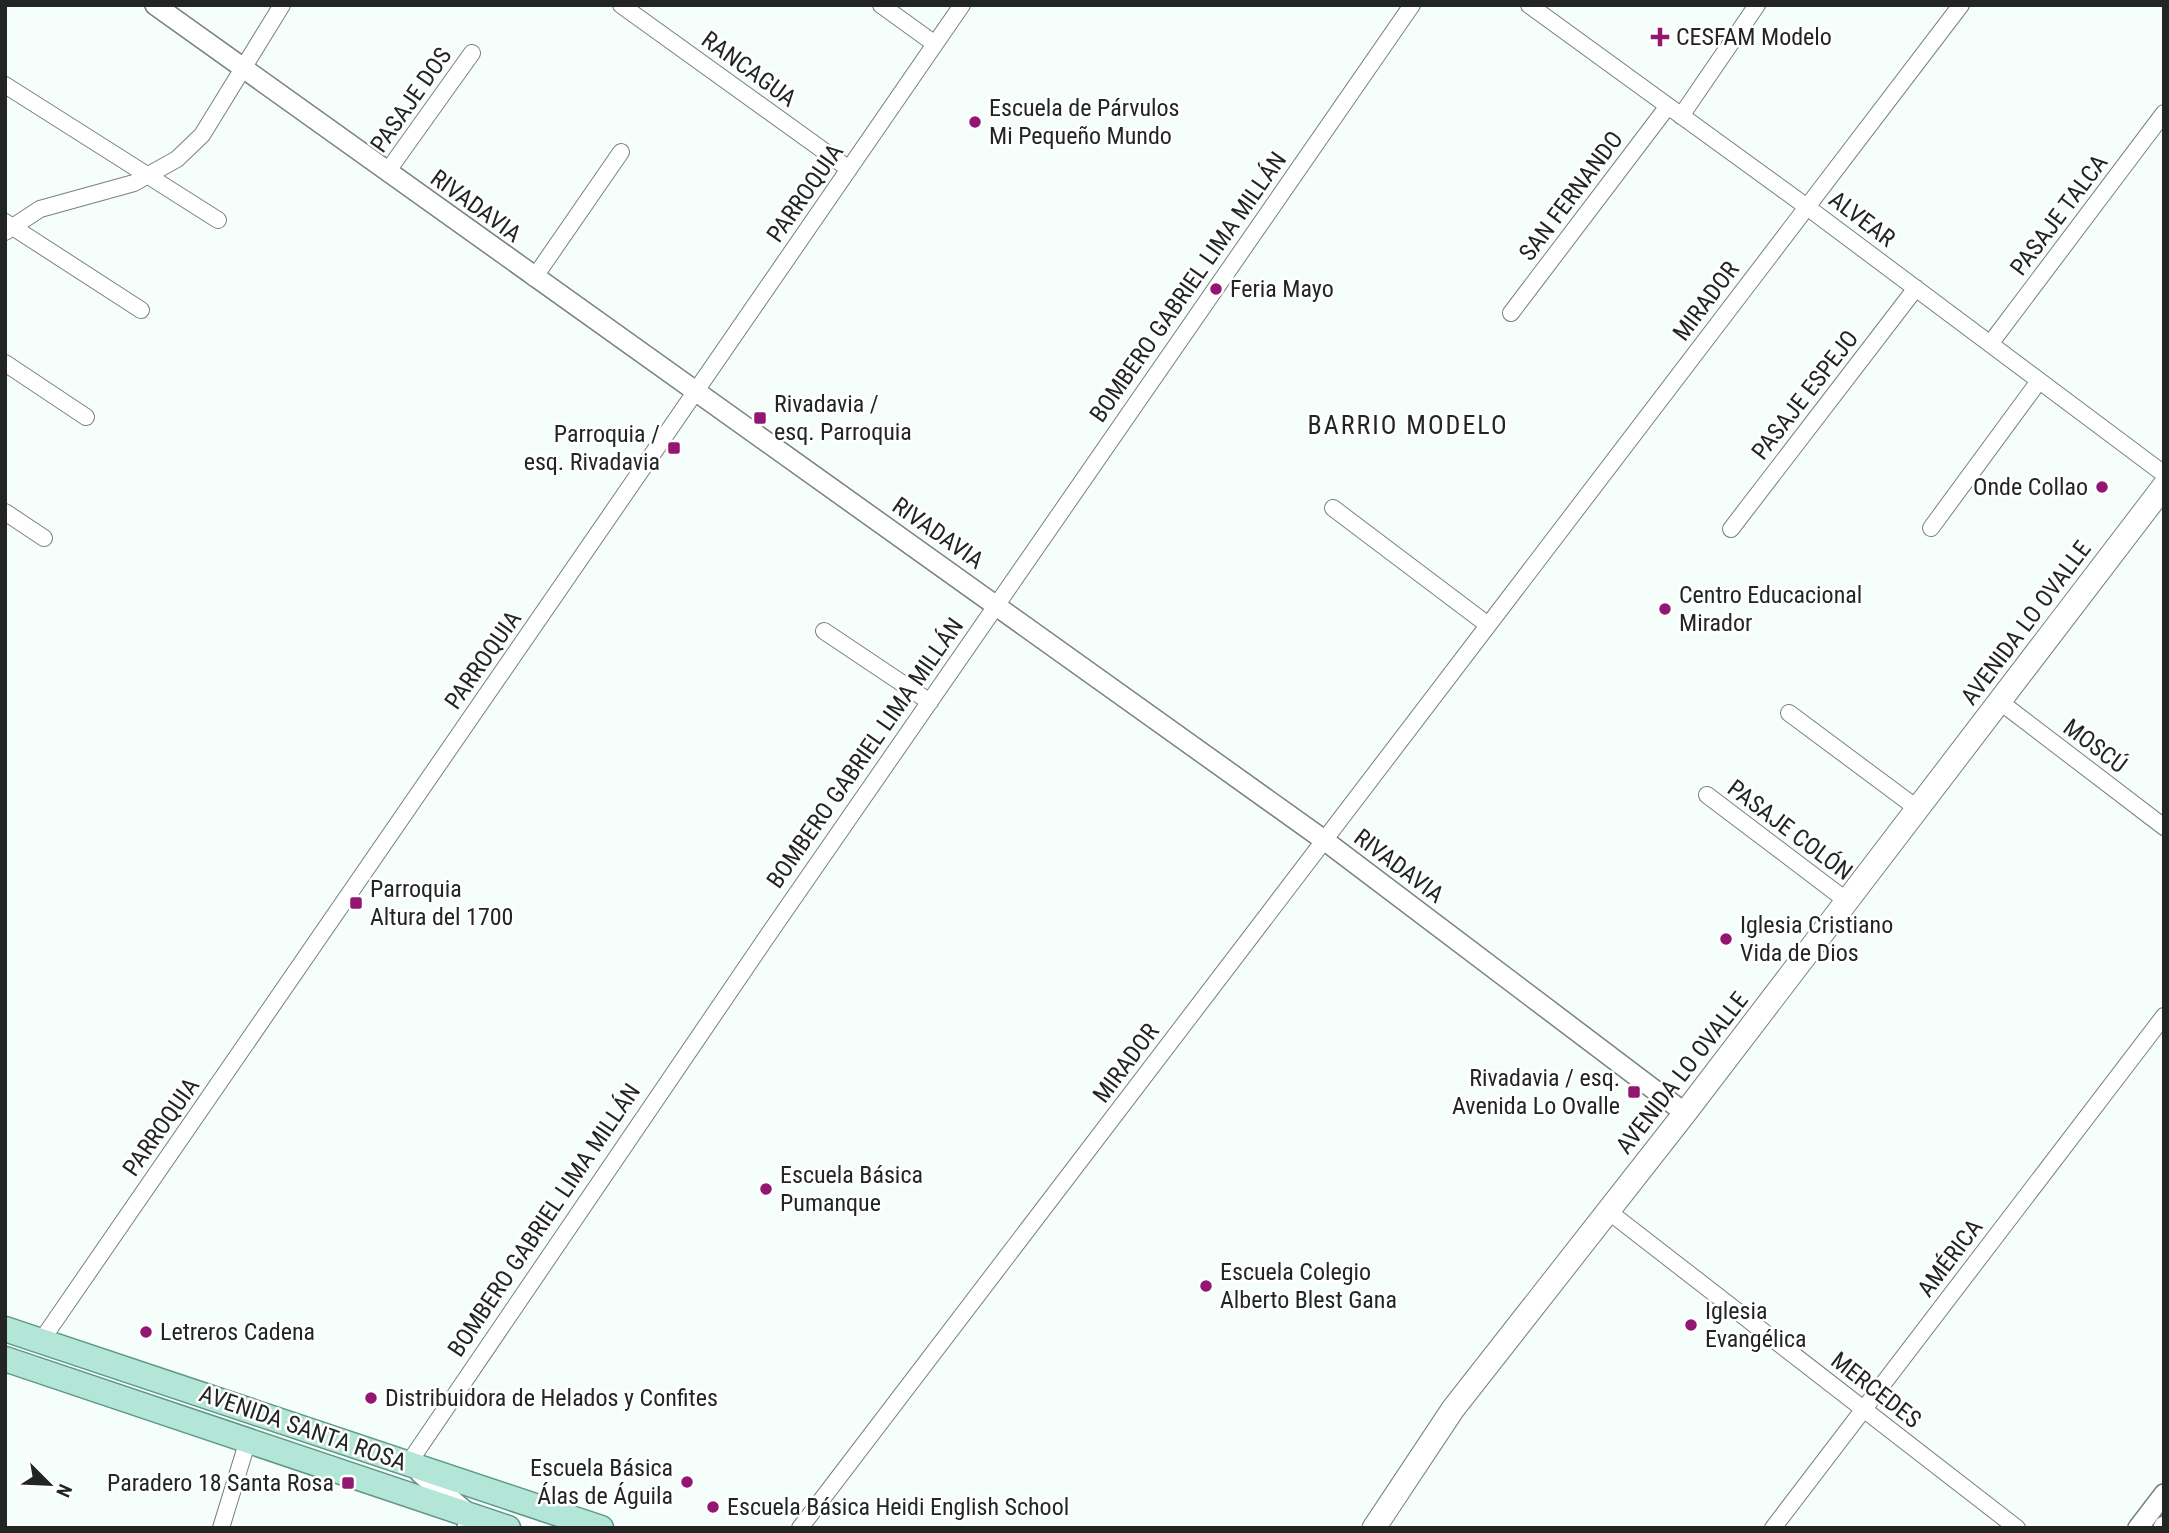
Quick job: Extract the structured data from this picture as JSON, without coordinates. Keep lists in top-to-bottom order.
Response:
{
  "streets": {
    "main road": ["AVENIDA LO OVALLE", "AVENIDA SANTA ROSA"],
    "street": [
      "RANCAGUA",
      "PASAJE DOS",
      "PARROQUIA",
      "SAN FERNANDO",
      "RIVADAVIA",
      "PASAJE TALCA",
      "ALVEAR",
      "BOMBERO GABRIEL LIMA MILLÁN",
      "MIRADOR",
      "PASAJE ESPEJO",
      "MOSCÚ",
      "PASAJE COLÓN",
      "AMÉRICA",
      "MERCEDES"
    ]
  },
  "crossings": [
    ["RANCAGUA", "PARROQUIA"],
    ["PASAJE DOS", "RIVADAVIA"],
    ["PARROQUIA", "RIVADAVIA"],
    ["PARROQUIA", "AVENIDA SANTA ROSA"],
    ["SAN FERNANDO", "ALVEAR"],
    ["RIVADAVIA", "BOMBERO GABRIEL LIMA MILLÁN"],
    ["RIVADAVIA", "MIRADOR"],
    ["RIVADAVIA", "AVENIDA LO OVALLE"],
    ["PASAJE TALCA", "ALVEAR"],
    ["ALVEAR", "MIRADOR"],
    ["ALVEAR", "PASAJE ESPEJO"],
    ["BOMBERO GABRIEL LIMA MILLÁN", "AVENIDA SANTA ROSA"],
    ["AVENIDA LO OVALLE", "MOSCÚ"],
    ["AVENIDA LO OVALLE", "PASAJE COLÓN"],
    ["AVENIDA LO OVALLE", "MERCEDES"],
    ["AMÉRICA", "MERCEDES"]
  ],
  "districts": ["BARRIO MODELO"],
  "places": {
    "health": ["CESFAM Modelo"],
    "other": [
      "Escuela de Párvulos Mi Pequeño Mundo",
      "Feria Mayo",
      "Onde Collao",
      "Centro Educacional Mirador",
      "Iglesia Cristiano Vida de Dios",
      "Escuela Básica Pumanque",
      "Escuela Colegio Alberto Blest Gana",
      "Iglesia Evangélica",
      "Letreros Cadena",
      "Distribuidora de Helados y Confites",
      "Escuela Básica Álas de Águila",
      "Escuela Básica Heidi English School"
    ],
    "transit": [
      "Rivadavia / esq. Parroquia",
      "Parroquia / esq. Rivadavia",
      "Parroquia Altura del 1700",
      "Rivadavia / esq. Avenida Lo Ovalle",
      "Paradero 18 Santa Rosa"
    ]
  },
  "north": "bottom right"
}
